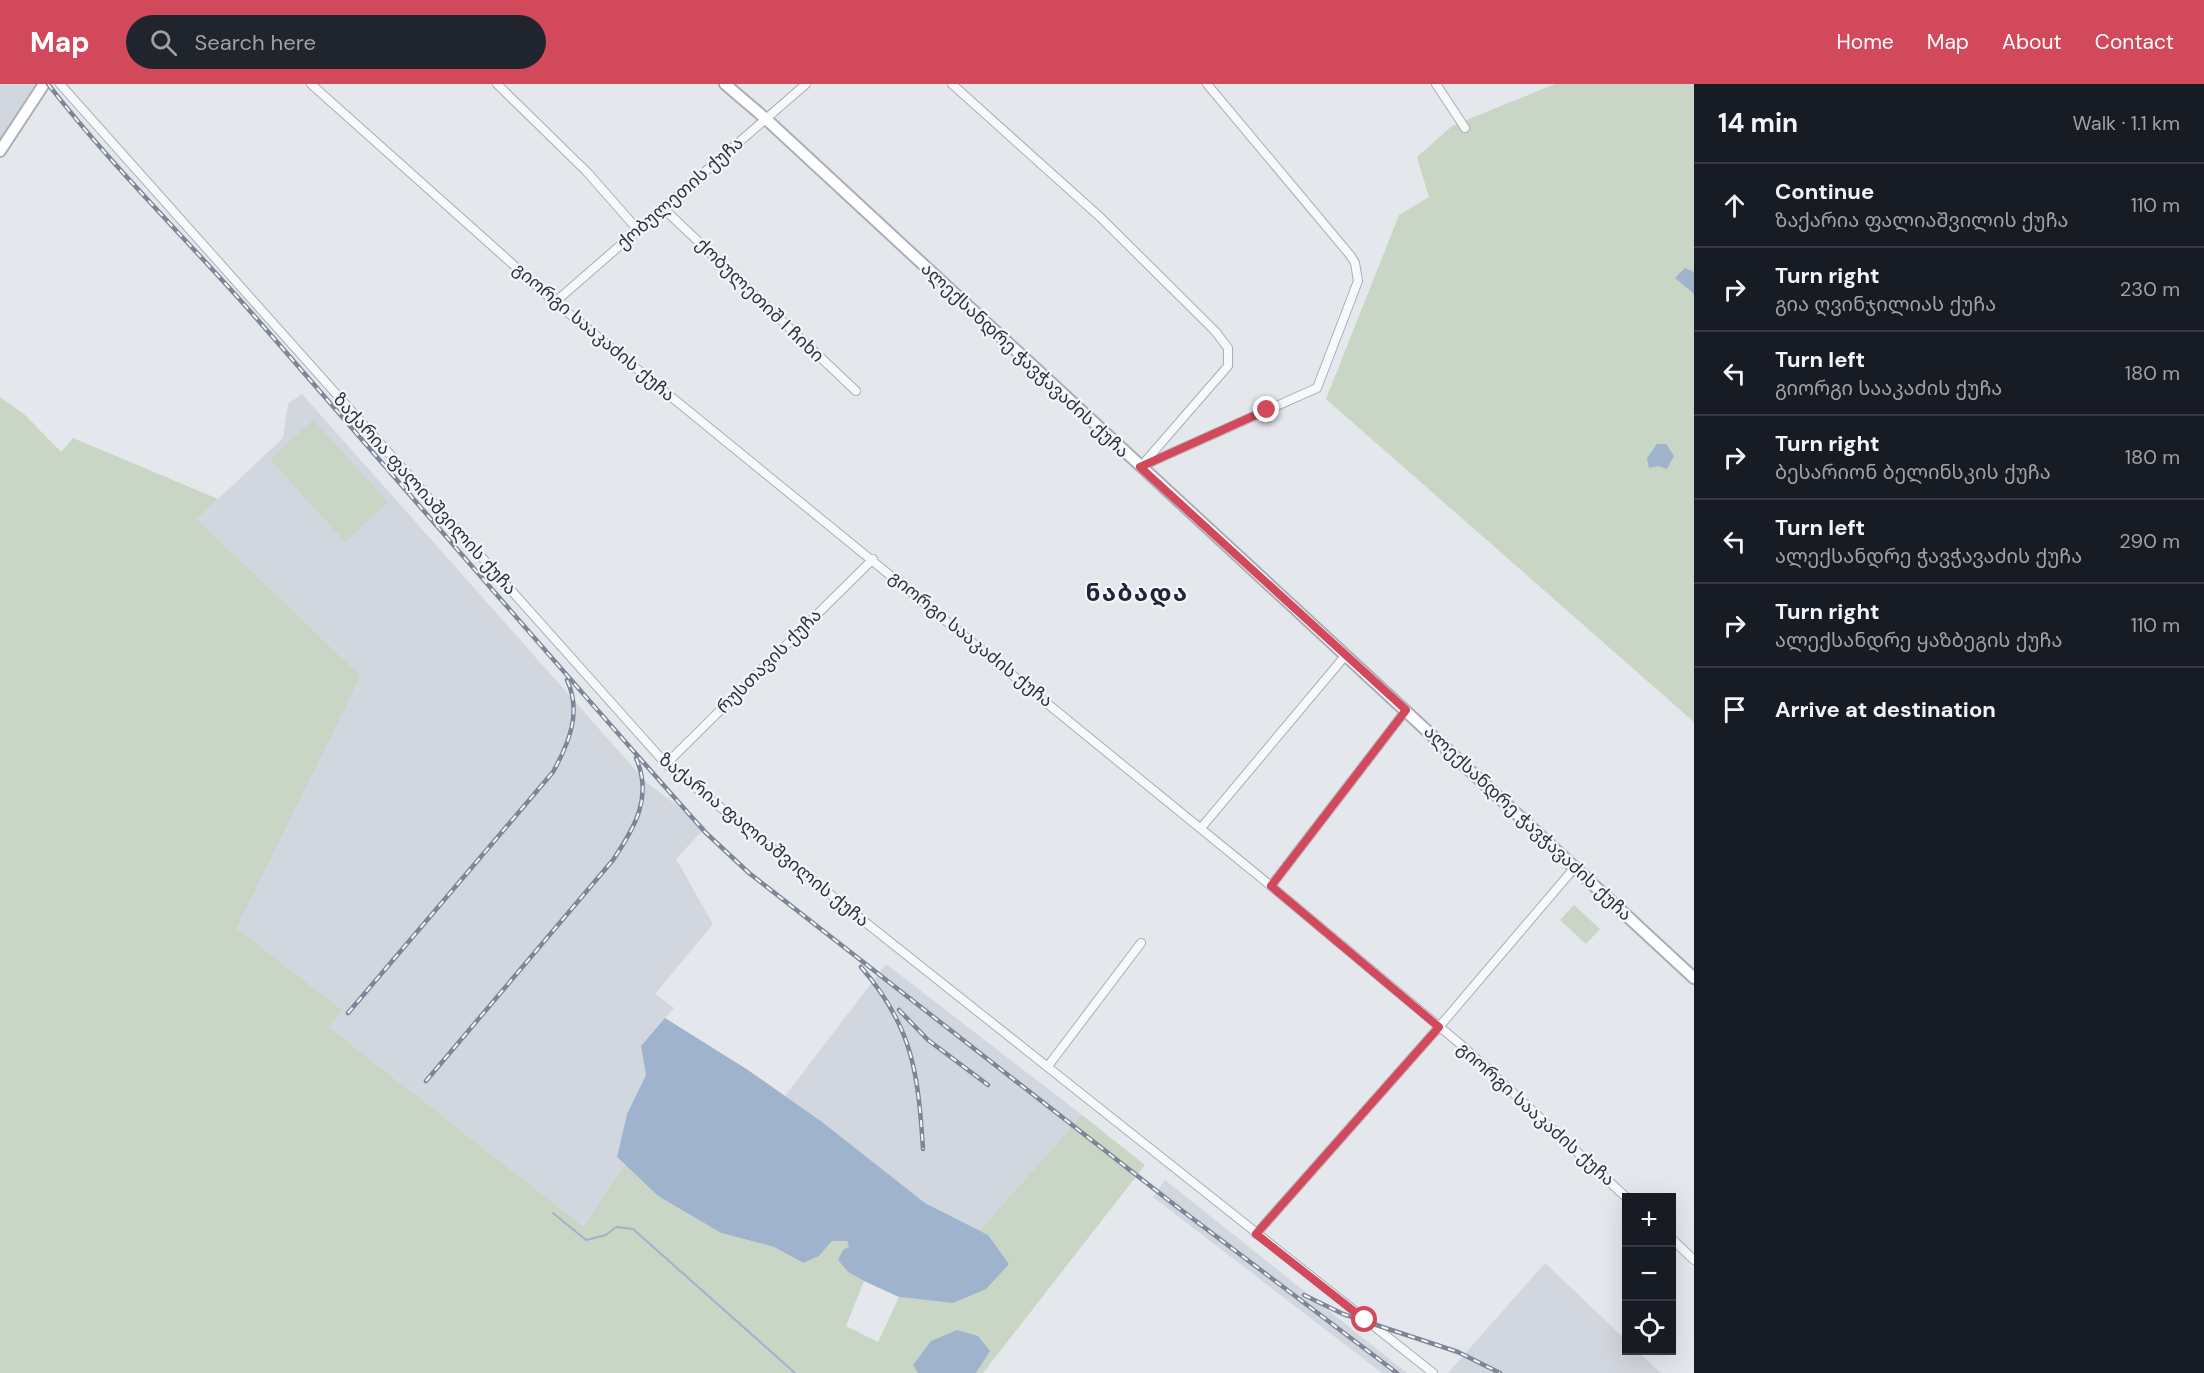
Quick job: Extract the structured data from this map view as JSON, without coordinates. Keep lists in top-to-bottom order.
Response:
{
  "streets": {
    "street": [
      "ქობულეთის ქუჩა",
      "ქობულეთიშ I ჩიხი",
      "გიორგი სააკაძის ქუჩა",
      "ალექსანდრე ჭავჭავაძის ქუჩა",
      "ზაქარია ფალიაშვილის ქუჩა",
      "რუსთავის ქუჩა"
    ]
  },
  "crossings": [
    ["ქობულეთის ქუჩა", "ქობულეთიშ I ჩიხი"],
    ["ქობულეთის ქუჩა", "გიორგი სააკაძის ქუჩა"],
    ["ქობულეთის ქუჩა", "ალექსანდრე ჭავჭავაძის ქუჩა"],
    ["გიორგი სააკაძის ქუჩა", "რუსთავის ქუჩა"],
    ["ზაქარია ფალიაშვილის ქუჩა", "რუსთავის ქუჩა"]
  ],
  "districts": ["ნაბადა"],
  "page": {
    "header": "Map",
    "search": "Search here",
    "nav": [
      "Home",
      "Map",
      "About",
      "Contact"
    ],
    "heading": ["14 min", "Walk · 1.1 km"],
    "list": [
      ["Continue", "ზაქარია ფალიაშვილის ქუჩა", "110 m"],
      ["Turn right", "გია ღვინჯილიას ქუჩა", "230 m"],
      ["Turn left", "გიორგი სააკაძის ქუჩა", "180 m"],
      ["Turn right", "ბესარიონ ბელინსკის ქუჩა", "180 m"],
      ["Turn left", "ალექსანდრე ჭავჭავაძის ქუჩა", "290 m"],
      ["Turn right", "ალექსანდრე ყაზბეგის ქუჩა", "110 m"],
      "Arrive at destination"
    ],
    "map_buttons": ["+", "−"]
  }
}
